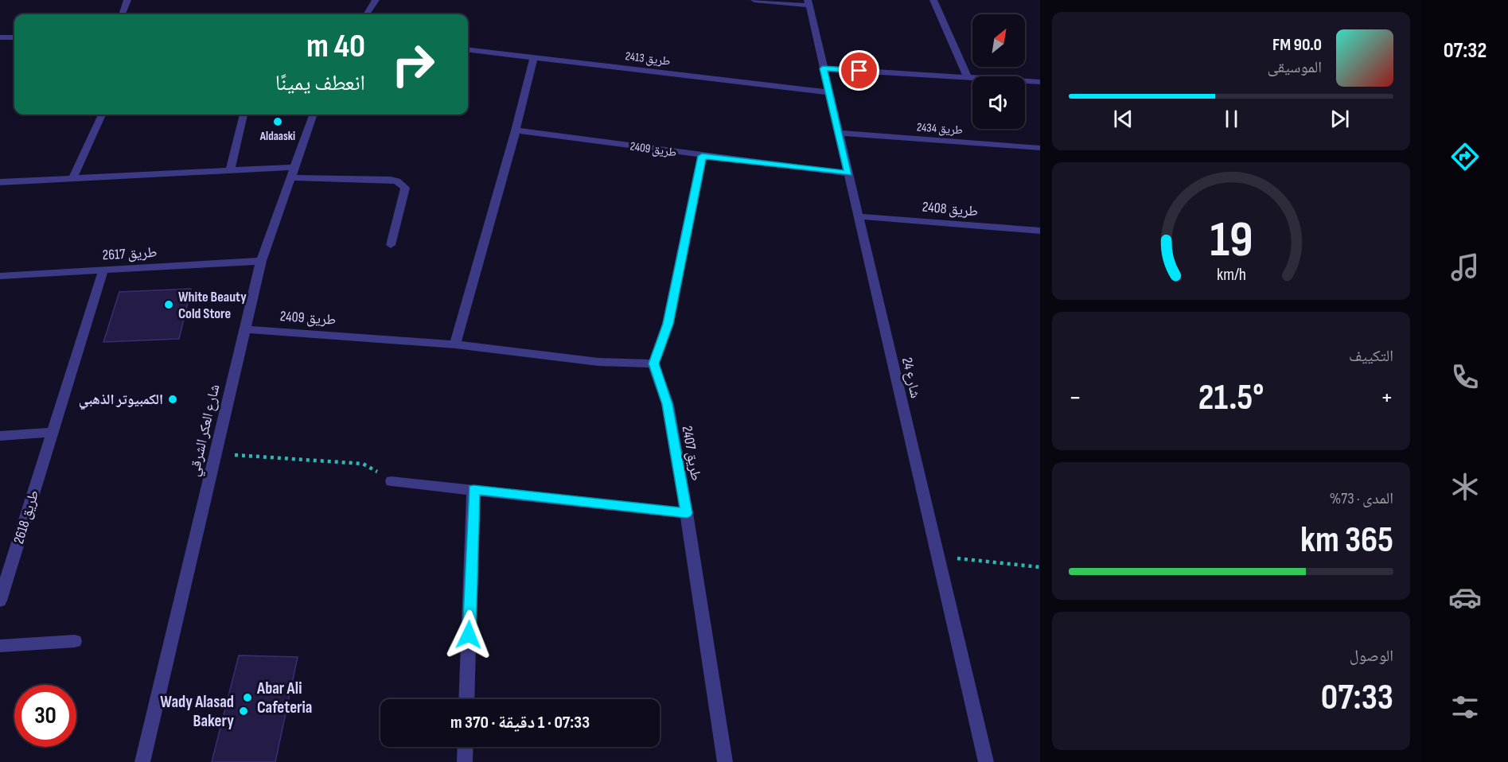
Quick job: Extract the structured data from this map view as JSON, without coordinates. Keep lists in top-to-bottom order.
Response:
{
  "streets": {
    "street": [
      "طريق 2413",
      "طريق 2434",
      "طريق 2409",
      "طريق 2408",
      "طريق 2617",
      "شارع 24",
      "شارع العكر الشرقي",
      "طريق 2407",
      "طريق 2618"
    ]
  },
  "crossings": [
    ["طريق 2413", "شارع 24"],
    ["طريق 2434", "شارع 24"],
    ["طريق 2409", "شارع 24"],
    ["طريق 2409", "شارع العكر الشرقي"],
    ["طريق 2409", "طريق 2407"],
    ["طريق 2408", "شارع 24"],
    ["طريق 2617", "شارع العكر الشرقي"],
    ["طريق 2617", "طريق 2618"]
  ],
  "places": [
    "Aldaaski",
    "White Beauty Cold Store",
    "الكمبيوتر الذهبي",
    "Abar Ali Cafeteria",
    "Wady Alasad Bakery"
  ],
  "north": "top right",
  "page": {
    "tabs": "07:32",
    "turn": ["40 m", "انعطف يمينًا"],
    "song": ["90.0 FM", "الموسيقى"],
    "tile": [
      "التكييف",
      ["المدى · 73%", "365 km"],
      ["الوصول", "07:33"]
    ],
    "heat": ["−", "21.5°", "+"],
    "limit": "30",
    "trip": "07:33 · 1 دقيقة · 370 m",
    "gauge": ["19", "km/h"]
  }
}
